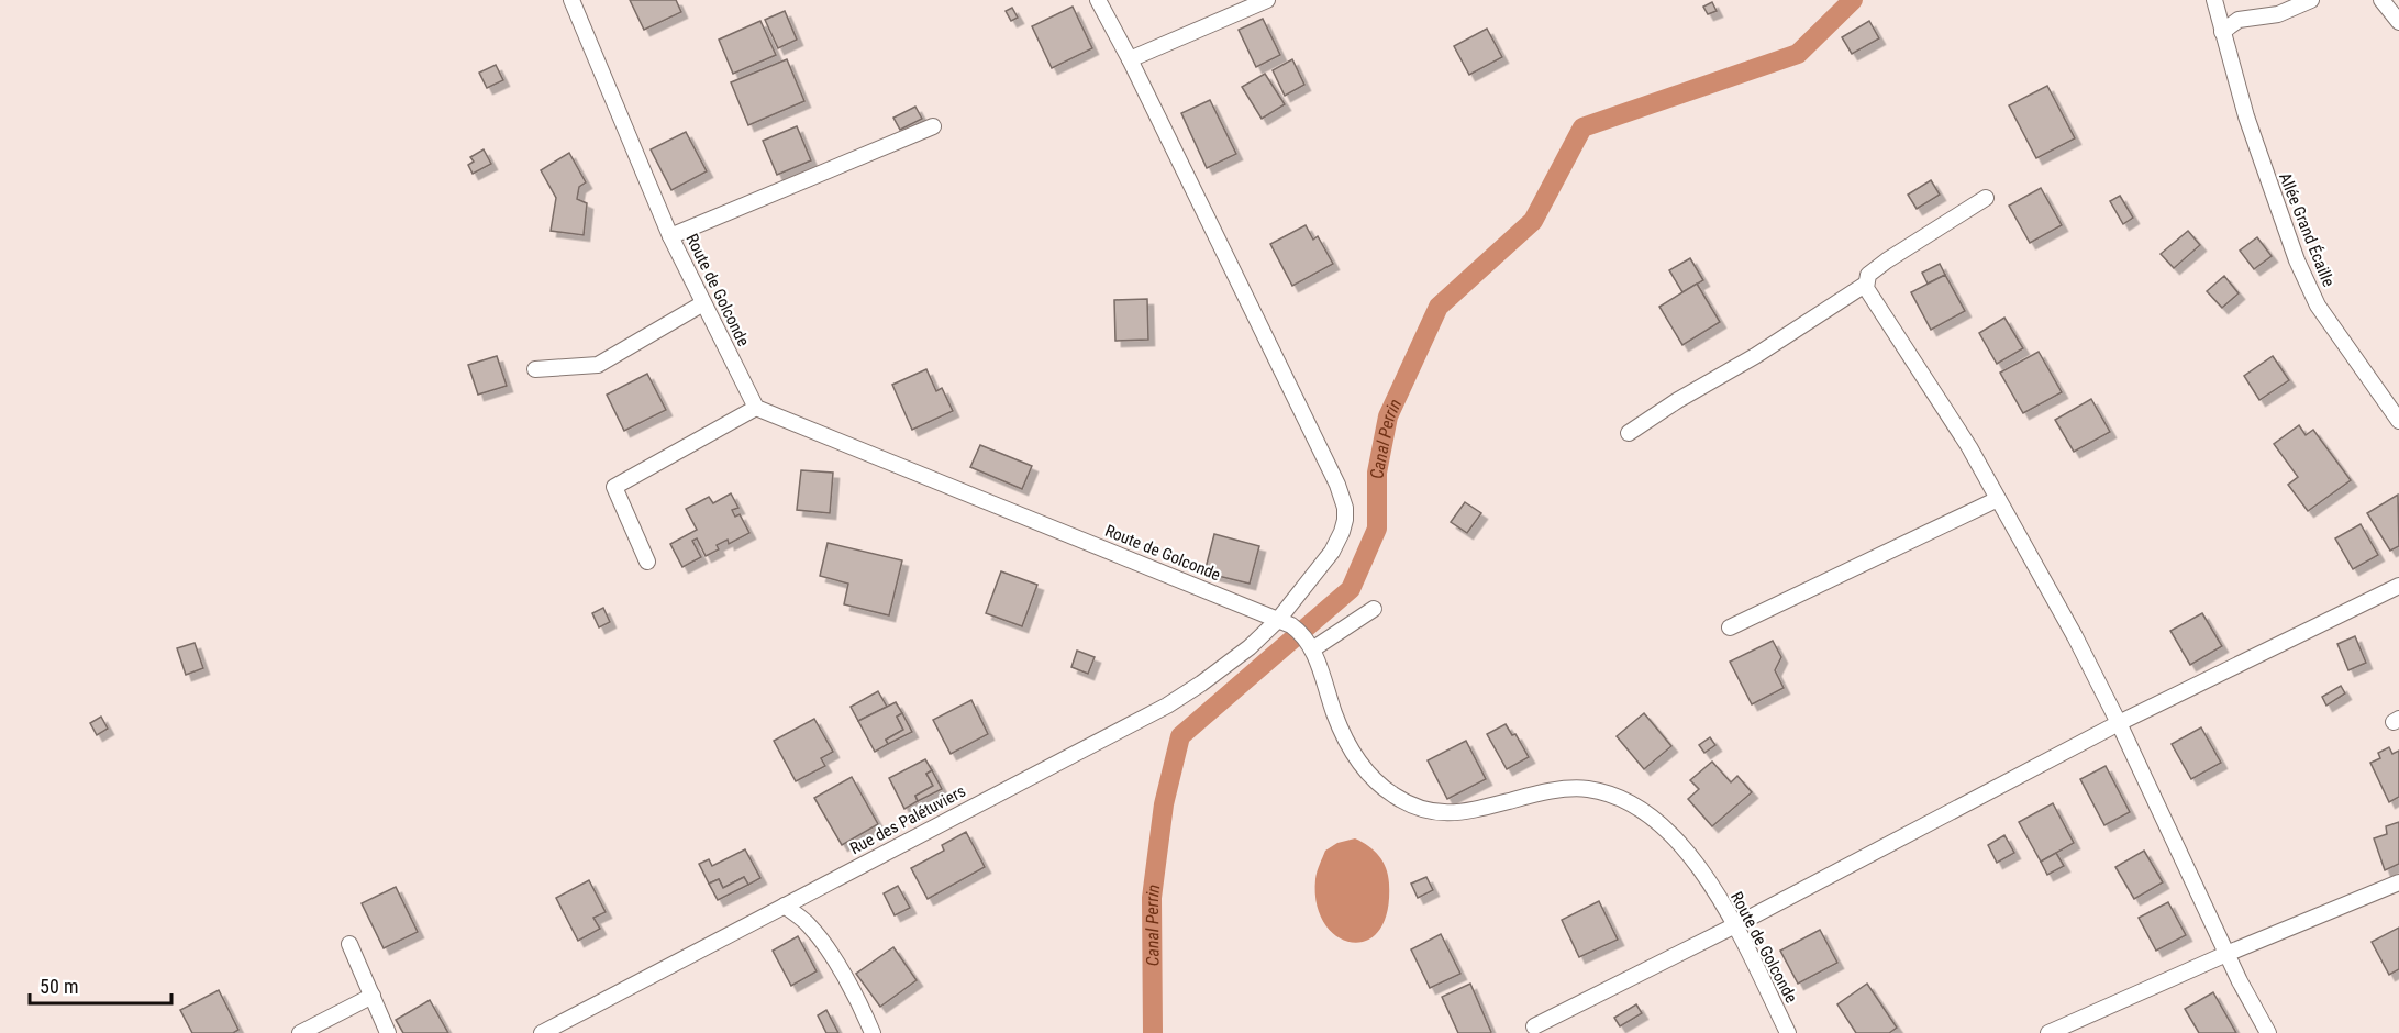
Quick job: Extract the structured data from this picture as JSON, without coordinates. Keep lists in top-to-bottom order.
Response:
{
  "streets": {
    "street": ["Allée Grand Écaille", "Route de Golconde", "Rue des Palétuviers"]
  },
  "crossings": [
    ["Route de Golconde", "Rue des Palétuviers"]
  ],
  "water": ["Canal Perrin"],
  "scale_bar": "50 m"
}
